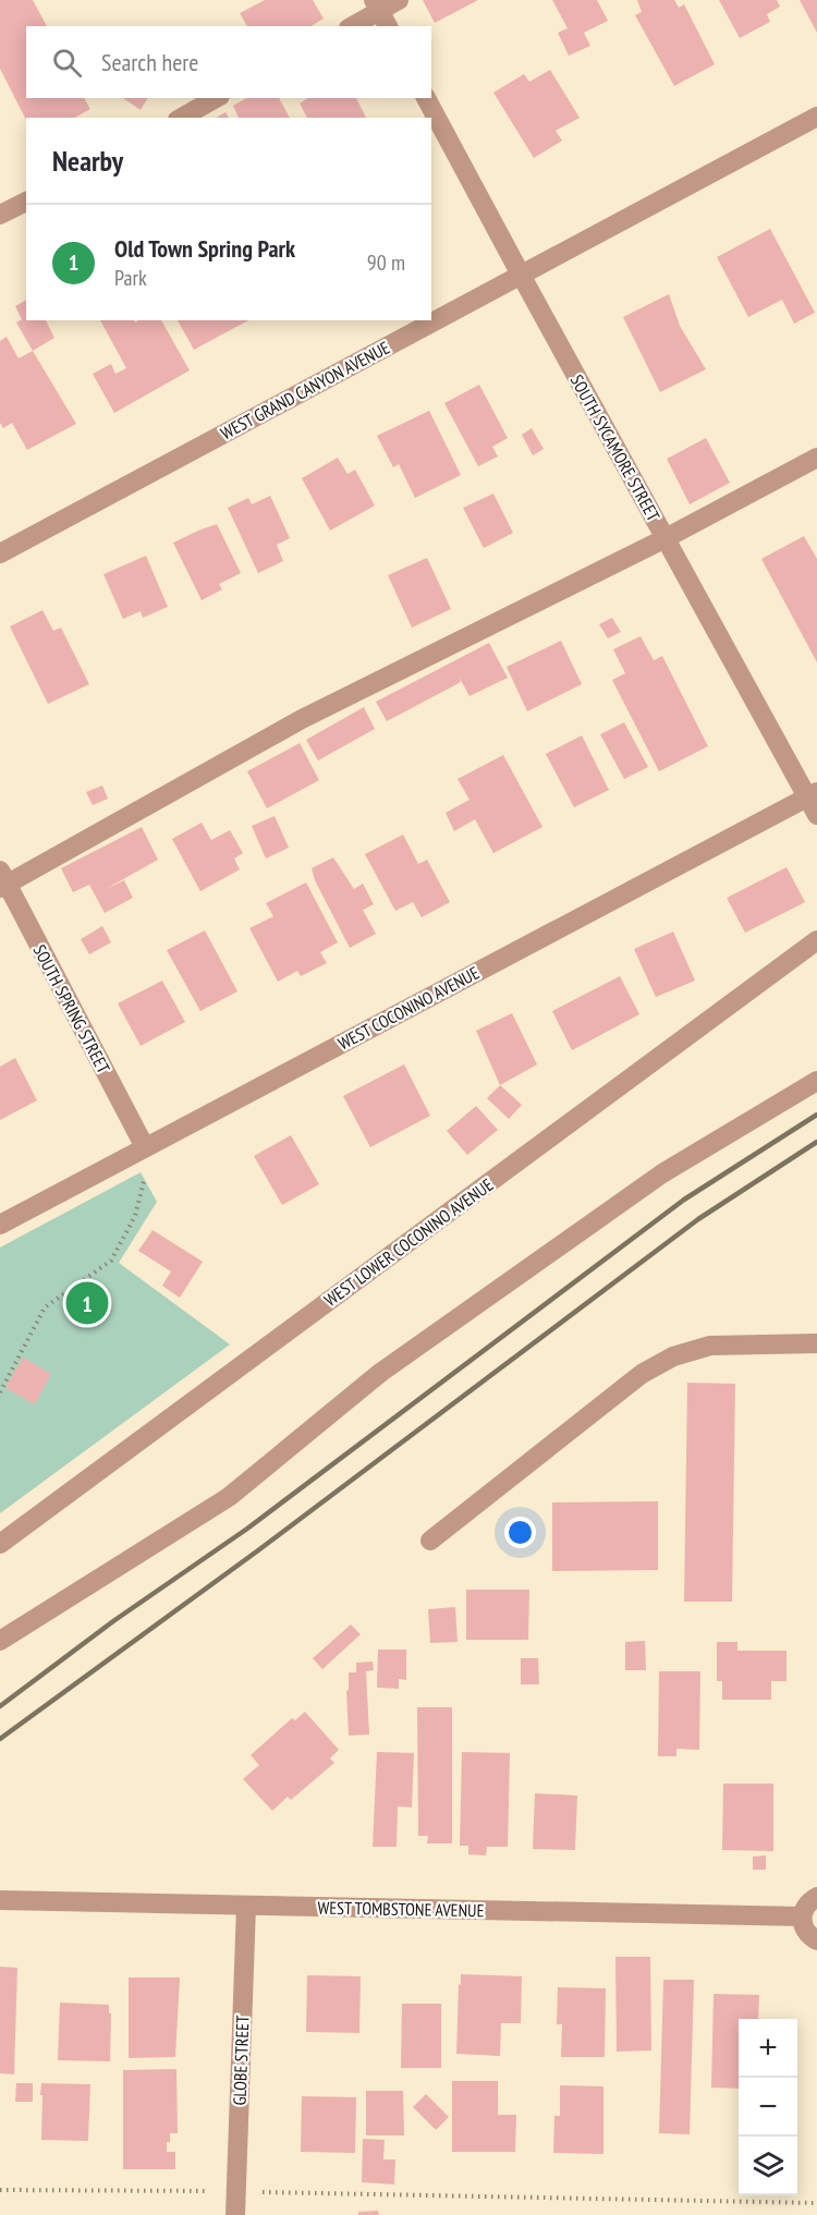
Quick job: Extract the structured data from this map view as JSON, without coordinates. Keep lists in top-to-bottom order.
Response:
{
  "streets": {
    "street": [
      "WEST GRAND CANYON AVENUE",
      "SOUTH SYCAMORE STREET",
      "WEST COCONINO AVENUE",
      "SOUTH SPRING STREET",
      "WEST LOWER COCONINO AVENUE",
      "WEST TOMBSTONE AVENUE",
      "GLOBE STREET"
    ]
  },
  "crossings": [
    ["WEST GRAND CANYON AVENUE", "SOUTH SYCAMORE STREET"],
    ["SOUTH SYCAMORE STREET", "WEST COCONINO AVENUE"],
    ["WEST COCONINO AVENUE", "SOUTH SPRING STREET"],
    ["WEST TOMBSTONE AVENUE", "GLOBE STREET"]
  ],
  "page": {
    "search": "Search here",
    "heading": "Nearby",
    "list": [
      {
        "mark": "1",
        "name": "Old Town Spring Park",
        "note": "Park",
        "value": "90 m"
      }
    ],
    "pins": "1",
    "map_buttons": ["+", "−"]
  }
}
